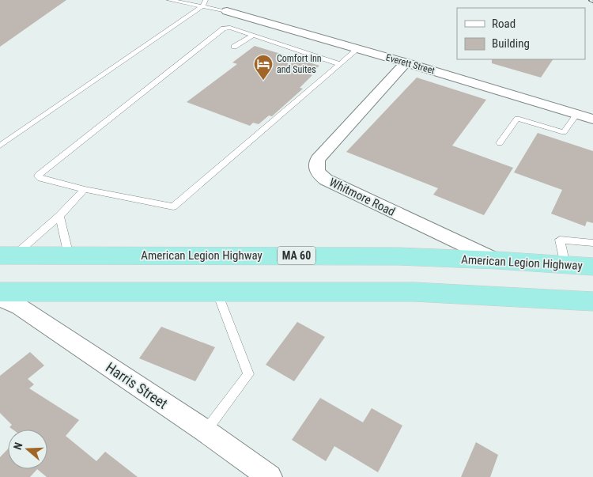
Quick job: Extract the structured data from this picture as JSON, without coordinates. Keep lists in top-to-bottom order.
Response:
{
  "streets": {
    "highway": ["American Legion Highway", "MA 60"],
    "street": ["Everett Street", "Whitmore Road", "Harris Street"]
  },
  "crossings": [
    ["Everett Street", "Whitmore Road"],
    ["Whitmore Road", "American Legion Highway"]
  ],
  "places": {
    "hotel": ["Comfort Inn and Suites"]
  },
  "legend": ["Road", "Building"],
  "north": "left"
}
